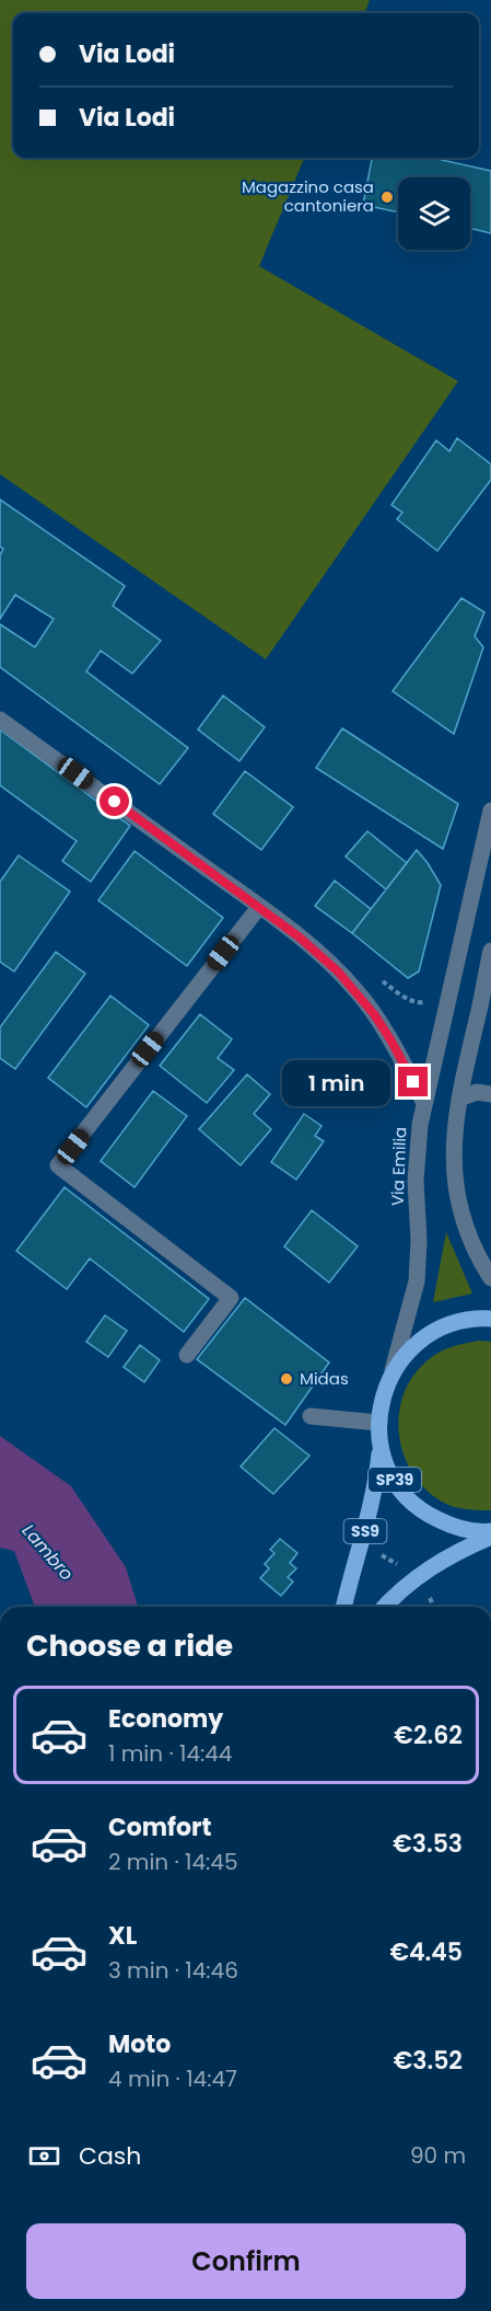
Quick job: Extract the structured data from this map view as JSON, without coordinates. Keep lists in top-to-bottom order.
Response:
{
  "streets": {
    "main road": ["SP39", "SS9"],
    "street": ["Via Emilia"]
  },
  "crossings": [
    ["Via Emilia", "SP39"],
    ["SP39", "SS9"]
  ],
  "water": ["Lambro"],
  "places": ["Magazzino casa cantoniera", "Midas"],
  "page": {
    "banner": ["Via Lodi", "Via Lodi"],
    "bubble": "1 min",
    "heading": "Choose a ride",
    "list": [
      {
        "name": "Economy",
        "note": "1 min · 14:44",
        "value": "€2.62"
      },
      {
        "name": "Comfort",
        "note": "2 min · 14:45",
        "value": "€3.53"
      },
      {
        "name": "XL",
        "note": "3 min · 14:46",
        "value": "€4.45"
      },
      {
        "name": "Moto",
        "note": "4 min · 14:47",
        "value": "€3.52"
      }
    ],
    "pay": ["Cash", "90 m"],
    "buttons": "Confirm"
  }
}
